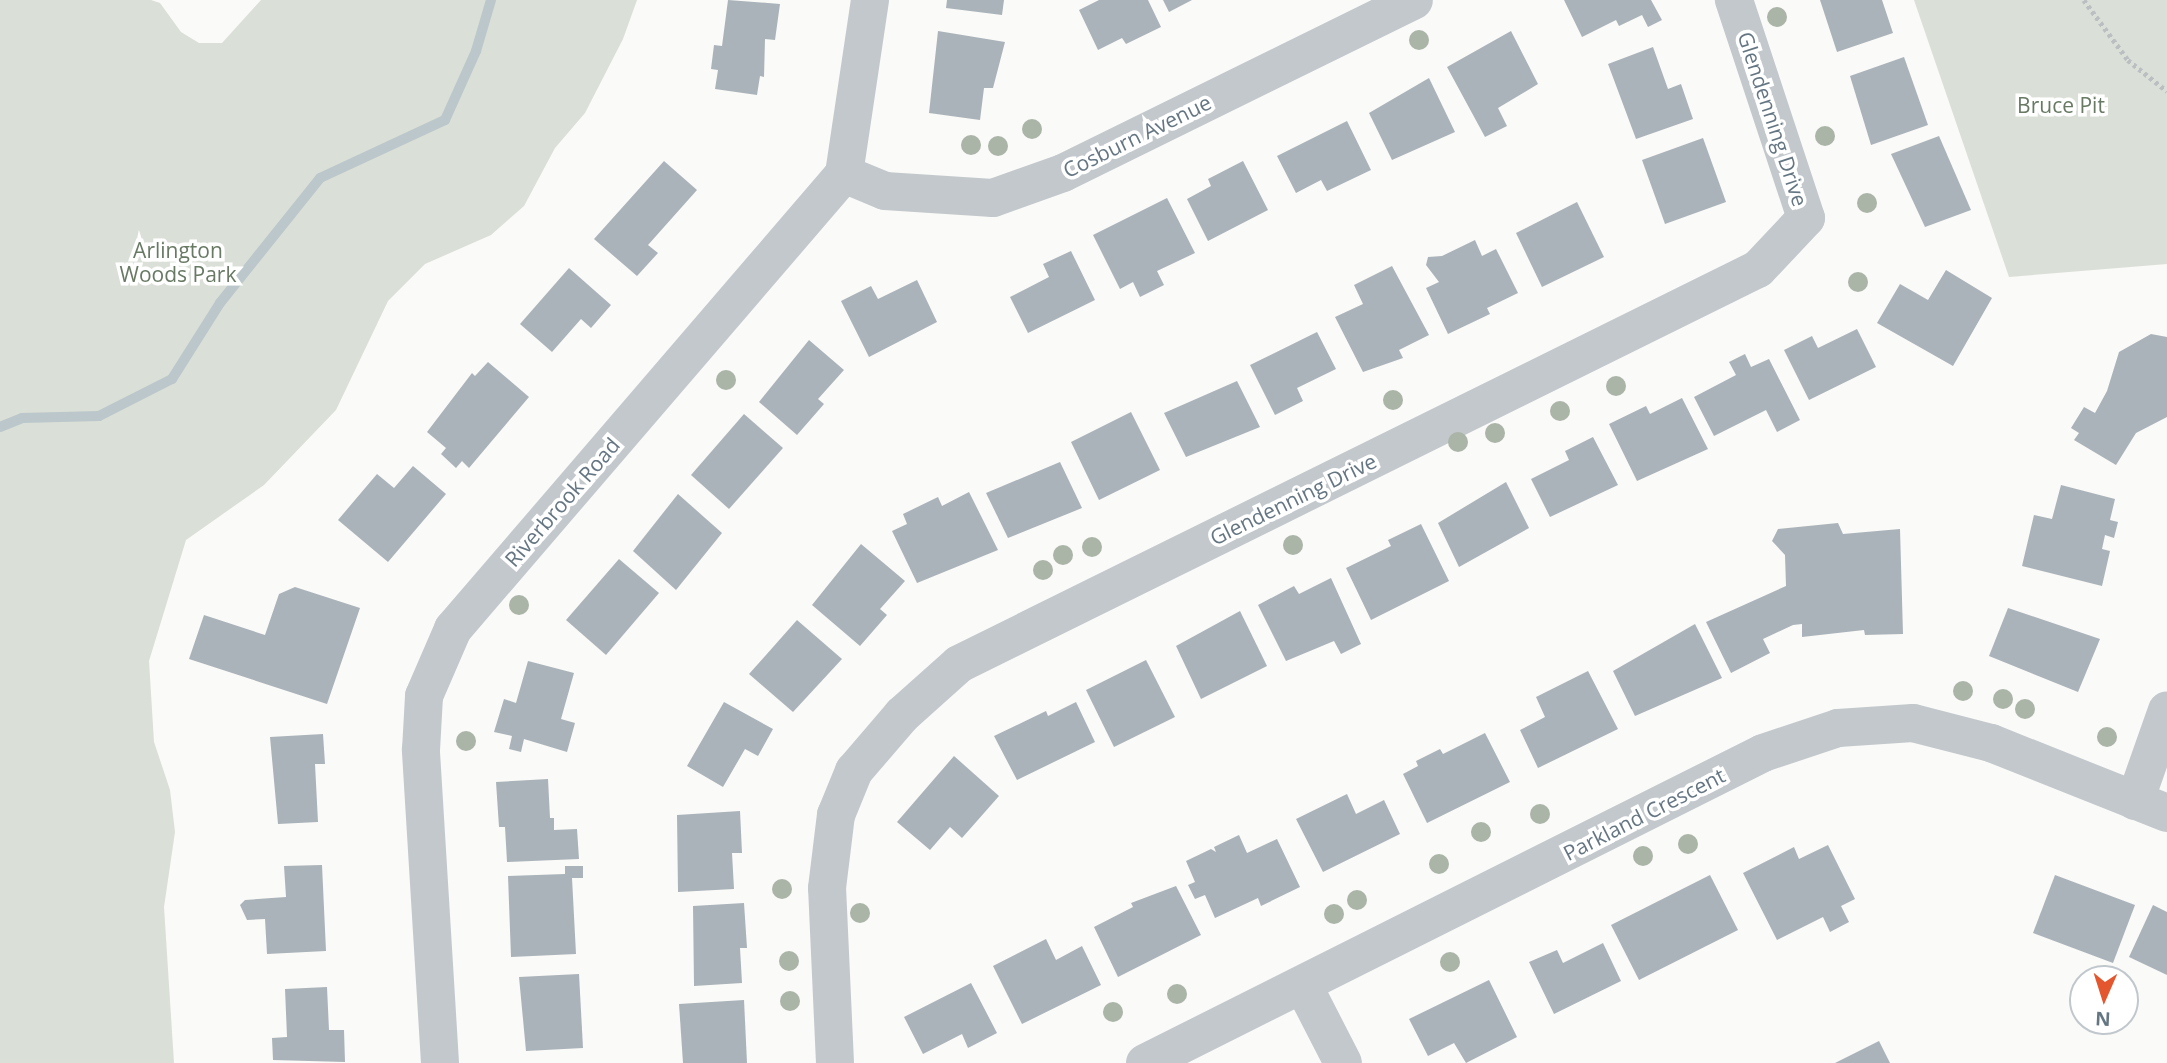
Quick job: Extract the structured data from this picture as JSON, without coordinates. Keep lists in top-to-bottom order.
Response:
{
  "streets": {
    "street": [
      "Glendenning Drive",
      "Cosburn Avenue",
      "Riverbrook Road",
      "Parkland Crescent"
    ]
  },
  "crossings": [
    ["Cosburn Avenue", "Riverbrook Road"]
  ],
  "parks": ["Bruce Pit", "Arlington Woods Park"],
  "north": "bottom"
}
